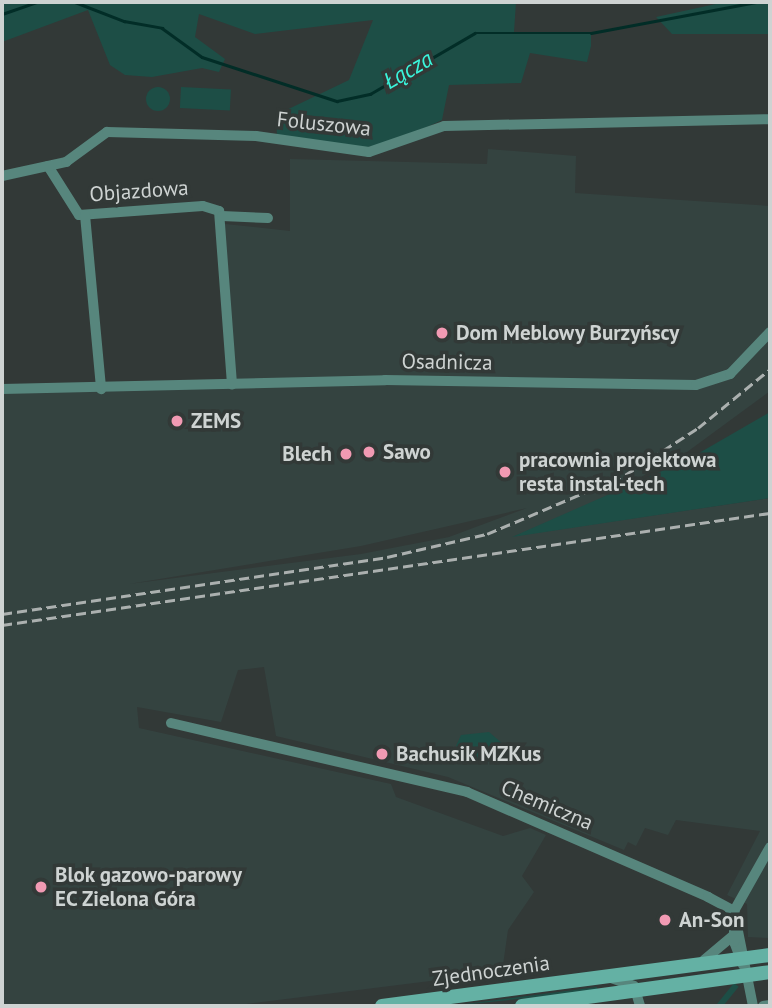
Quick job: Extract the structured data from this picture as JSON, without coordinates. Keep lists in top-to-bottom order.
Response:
{
  "streets": {
    "main road": ["Zjednoczenia"],
    "street": [
      "Foluszowa",
      "Objazdowa",
      "Osadnicza",
      "Chemiczna"
    ]
  },
  "crossings": [
    ["Foluszowa", "Objazdowa"]
  ],
  "water": ["Łącza"],
  "places": [
    "Dom Meblowy Burzyńscy",
    "ZEMS",
    "Sawo",
    "Blech",
    "pracownia projektowa resta instal-tech",
    "Bachusik MZKus",
    "Blok gazowo-parowy EC Zielona Góra",
    "An-Son"
  ]
}
